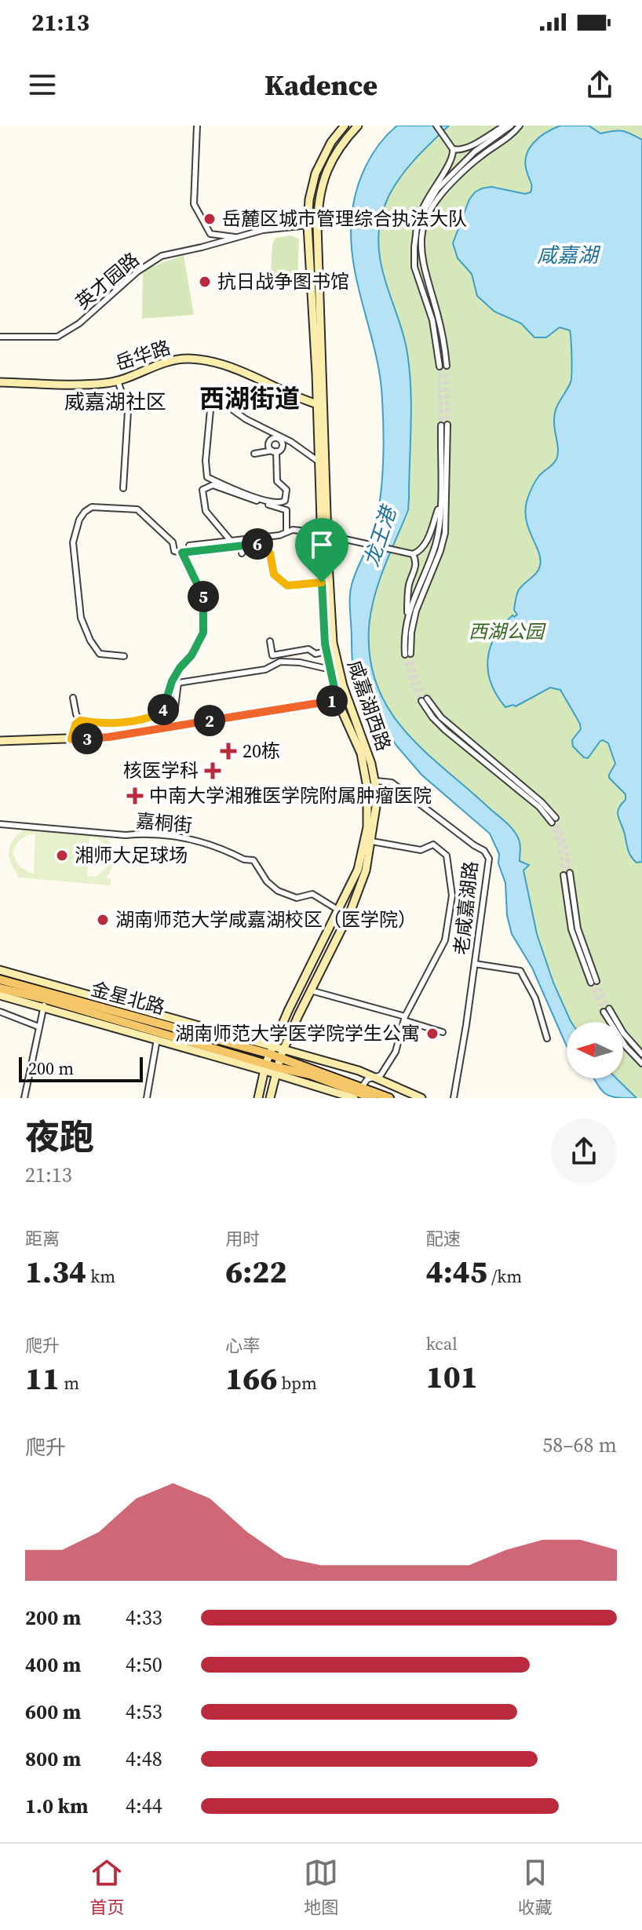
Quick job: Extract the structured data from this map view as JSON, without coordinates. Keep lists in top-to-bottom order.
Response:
{
  "streets": {
    "main road": ["岳华路", "咸嘉湖西路", "金星北路"],
    "street": ["英才园路", "嘉桐街", "老咸嘉湖路"]
  },
  "crossings": [
    ["英才园路", "咸嘉湖西路"],
    ["岳华路", "咸嘉湖西路"],
    ["咸嘉湖西路", "嘉桐街"],
    ["咸嘉湖西路", "老咸嘉湖路"],
    ["咸嘉湖西路", "金星北路"]
  ],
  "districts": ["西湖街道", "威嘉湖社区"],
  "water": ["咸嘉湖", "龙王港"],
  "parks": ["西湖公园"],
  "places": {
    "other": [
      "岳麓区城市管理综合执法大队",
      "抗日战争图书馆",
      "湘师大足球场",
      "湖南师范大学咸嘉湖校区（医学院）",
      "湖南师范大学医学院学生公寓"
    ],
    "health": ["20栋", "核医学科", "中南大学湘雅医学院附属肿瘤医院"]
  },
  "scale_bar": "200 m",
  "north": "left",
  "page": {
    "status": "21:13",
    "header": "Kadence",
    "pins": [
      "6",
      "5",
      "1",
      "4",
      "2",
      "3"
    ],
    "scale": "200 m",
    "heading": ["夜跑", "21:13"],
    "stats": [
      ["距离", "1.34 km"],
      ["用时", "6:22"],
      ["配速", "4:45 /km"],
      ["爬升", "11 m"],
      ["心率", "166 bpm"],
      ["kcal", "101"]
    ],
    "chart": ["爬升", "58–68 m"],
    "list": [
      {
        "name": "200 m",
        "note": "4:33"
      },
      {
        "name": "400 m",
        "note": "4:50"
      },
      {
        "name": "600 m",
        "note": "4:53"
      },
      {
        "name": "800 m",
        "note": "4:48"
      },
      {
        "name": "1.0 km",
        "note": "4:44"
      }
    ],
    "tabs": ["首页", "地图", "收藏"]
  }
}
